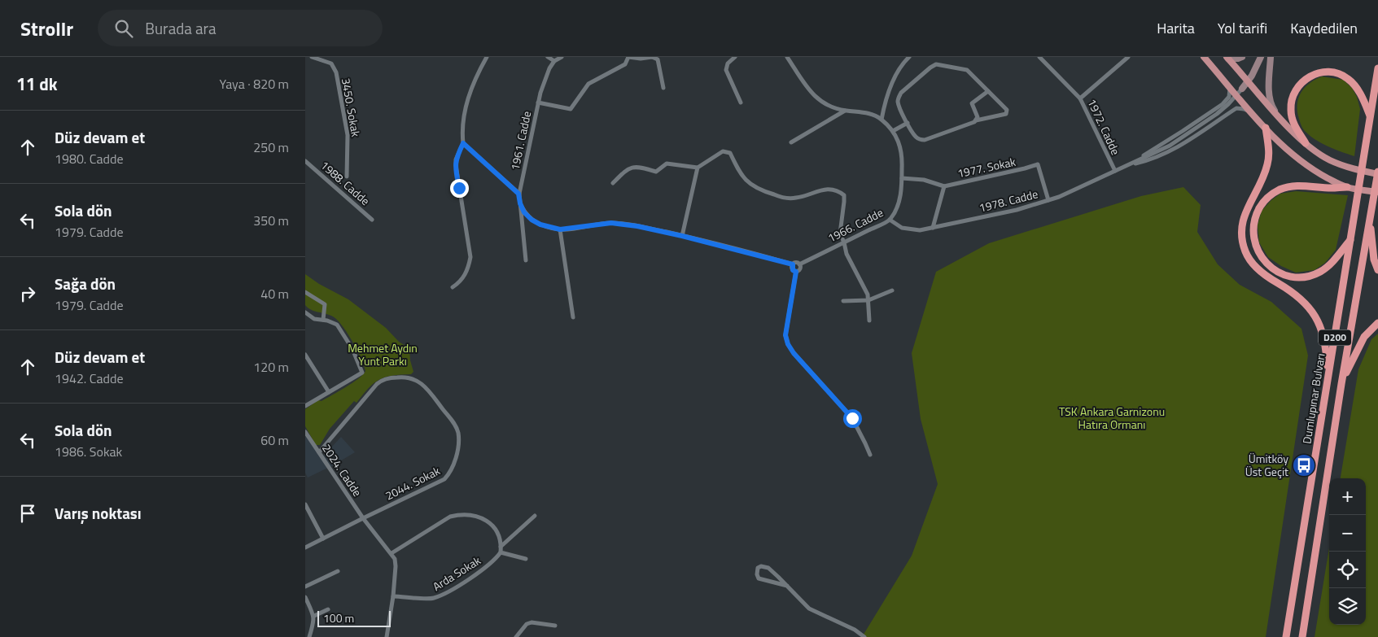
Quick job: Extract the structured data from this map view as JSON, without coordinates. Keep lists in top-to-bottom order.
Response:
{
  "streets": {
    "highway": ["D200", "Dumlupınar Bulvarı"],
    "street": [
      "3450. Sokak",
      "1972. Cadde",
      "1961. Cadde",
      "1977. Sokak",
      "1988. Cadde",
      "1978. Cadde",
      "1966. Cadde",
      "2024. Cadde",
      "2044. Sokak",
      "Arda Sokak"
    ]
  },
  "crossings": [
    ["1972. Cadde", "1978. Cadde"],
    ["1977. Sokak", "1978. Cadde"],
    ["1977. Sokak", "1966. Cadde"],
    ["1978. Cadde", "1966. Cadde"],
    ["2024. Cadde", "2044. Sokak"]
  ],
  "parks": ["Mehmet Aydın Yunt Parkı", "TSK Ankara Garnizonu Hatıra Ormanı"],
  "places": {
    "bus stop": ["Ümitköy Üst Geçit"]
  },
  "scale_bar": "100 m",
  "page": {
    "header": "Strollr",
    "search": "Burada ara",
    "nav": ["Harita", "Yol tarifi", "Kaydedilen"],
    "heading": ["11 dk", "Yaya · 820 m"],
    "list": [
      ["Düz devam et", "1980. Cadde", "250 m"],
      ["Sola dön", "1979. Cadde", "350 m"],
      ["Sağa dön", "1979. Cadde", "40 m"],
      ["Düz devam et", "1942. Cadde", "120 m"],
      ["Sola dön", "1986. Sokak", "60 m"],
      "Varış noktası"
    ],
    "map_buttons": ["+", "−"],
    "scale": "100 m"
  }
}
